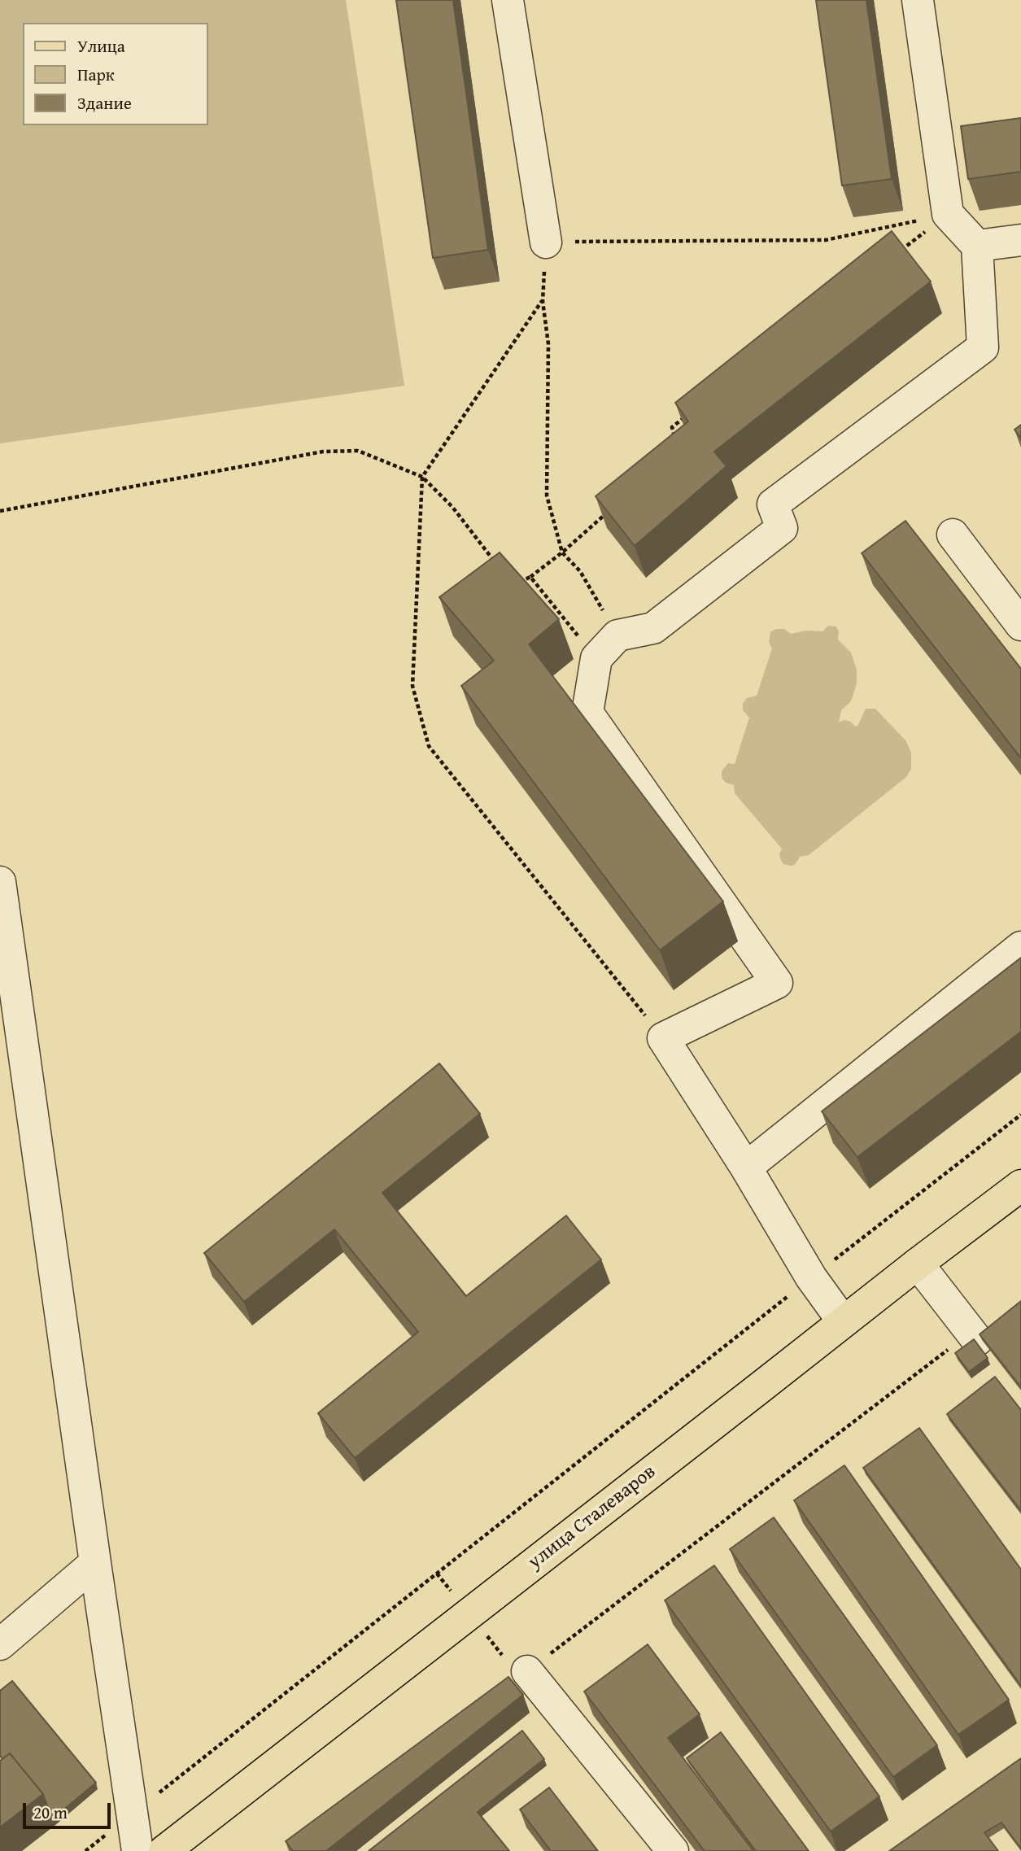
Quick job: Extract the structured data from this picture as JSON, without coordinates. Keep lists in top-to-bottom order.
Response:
{
  "streets": {
    "main road": ["улица Сталеваров"]
  },
  "legend": ["Улица", "Парк", "Здание"],
  "scale_bar": "20 m"
}
